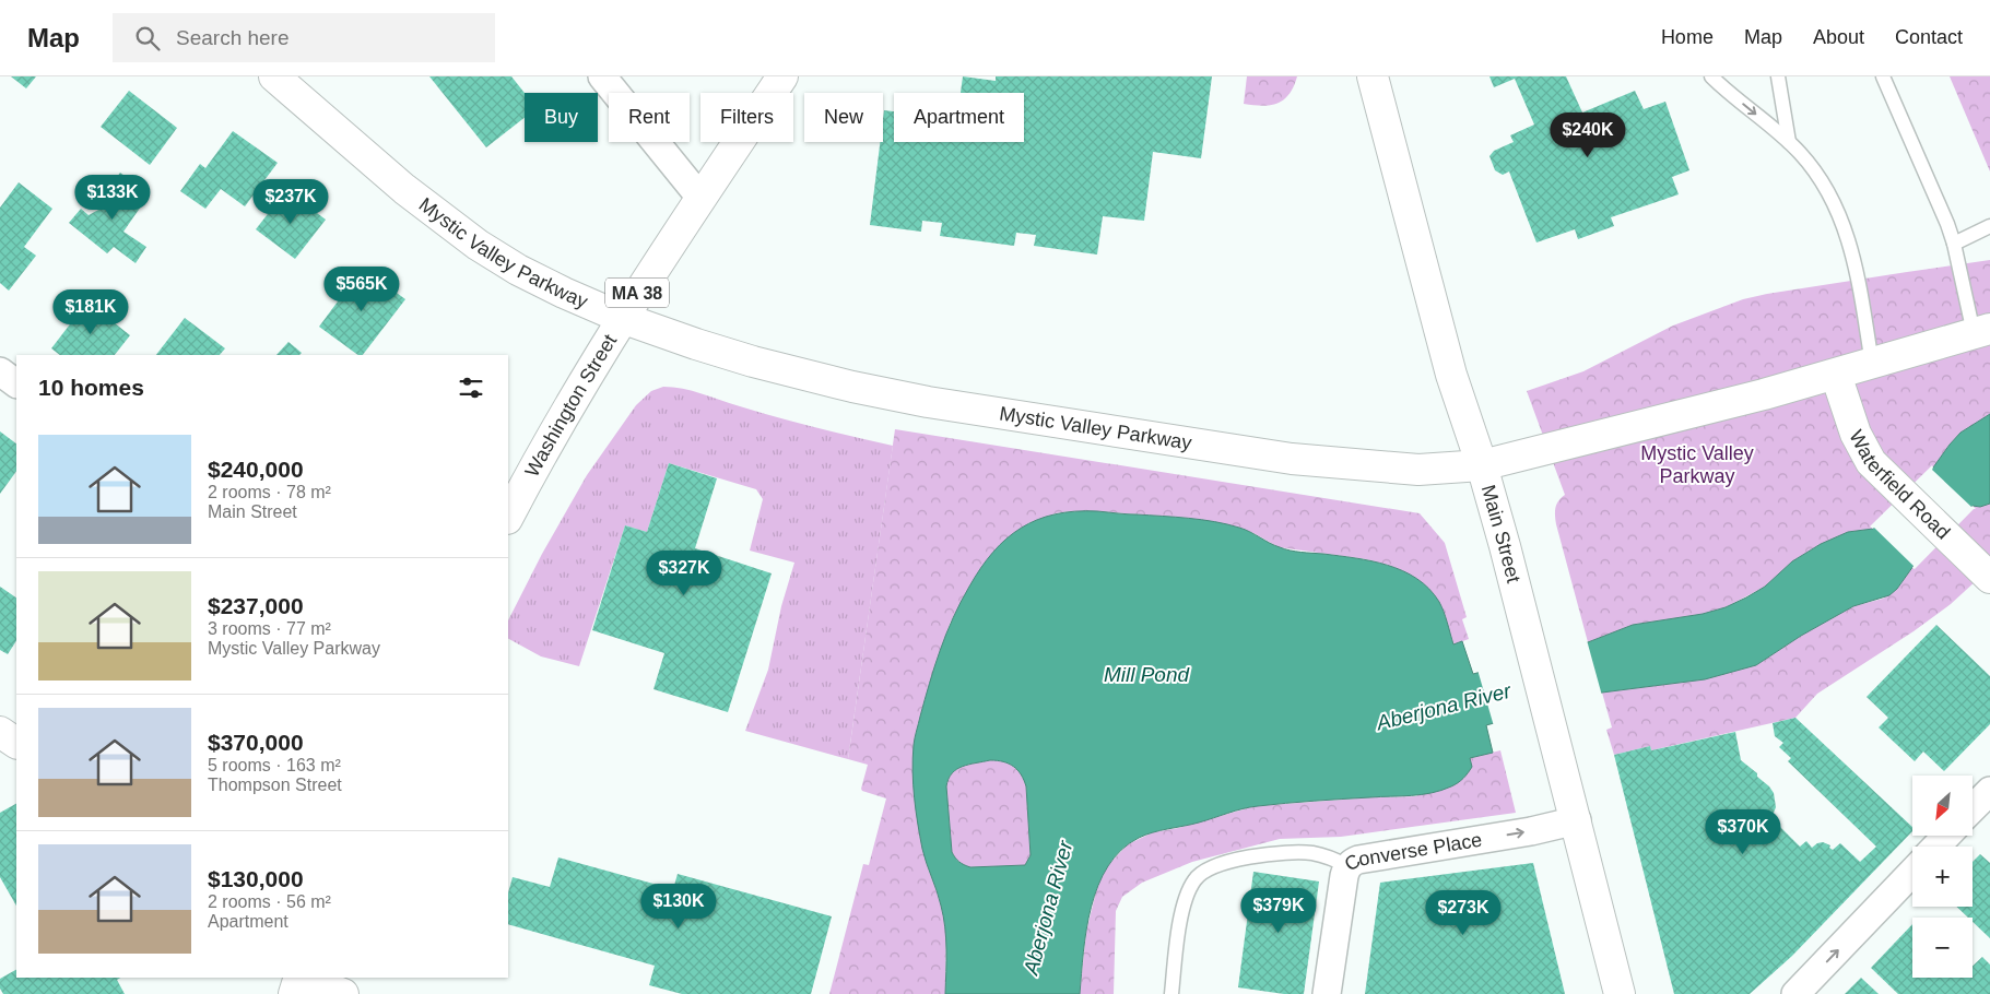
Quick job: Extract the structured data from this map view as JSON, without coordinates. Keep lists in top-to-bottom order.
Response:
{
  "streets": {
    "main road": [
      "Mystic Valley Parkway",
      "MA 38",
      "Washington Street",
      "Waterfield Road",
      "Main Street"
    ],
    "street": ["Converse Place"]
  },
  "crossings": [
    ["Mystic Valley Parkway", "Washington Street"],
    ["Mystic Valley Parkway", "Waterfield Road"],
    ["Mystic Valley Parkway", "Main Street"],
    ["Main Street", "Converse Place"]
  ],
  "one_way": ["Converse Place"],
  "water": ["Mill Pond", "Aberjona River"],
  "parks": ["Mystic Valley Parkway"],
  "north": "bottom left",
  "page": {
    "header": "Map",
    "search": "Search here",
    "nav": [
      "Home",
      "Map",
      "About",
      "Contact"
    ],
    "chip": [
      "Buy",
      "Rent",
      "Filters",
      "New",
      "Apartment"
    ],
    "price": [
      "$240K",
      "$133K",
      "$237K",
      "$565K",
      "$181K",
      "$327K",
      "$370K",
      "$130K",
      "$379K",
      "$273K"
    ],
    "heading": "10 homes",
    "list": [
      {
        "name": "$240,000",
        "note": "2 rooms · 78 m² · Main Street"
      },
      {
        "name": "$237,000",
        "note": "3 rooms · 77 m² · Mystic Valley Parkway"
      },
      {
        "name": "$370,000",
        "note": "5 rooms · 163 m² · Thompson Street"
      },
      {
        "name": "$130,000",
        "note": "2 rooms · 56 m² · Apartment"
      }
    ],
    "map_buttons": ["+", "−"]
  }
}
